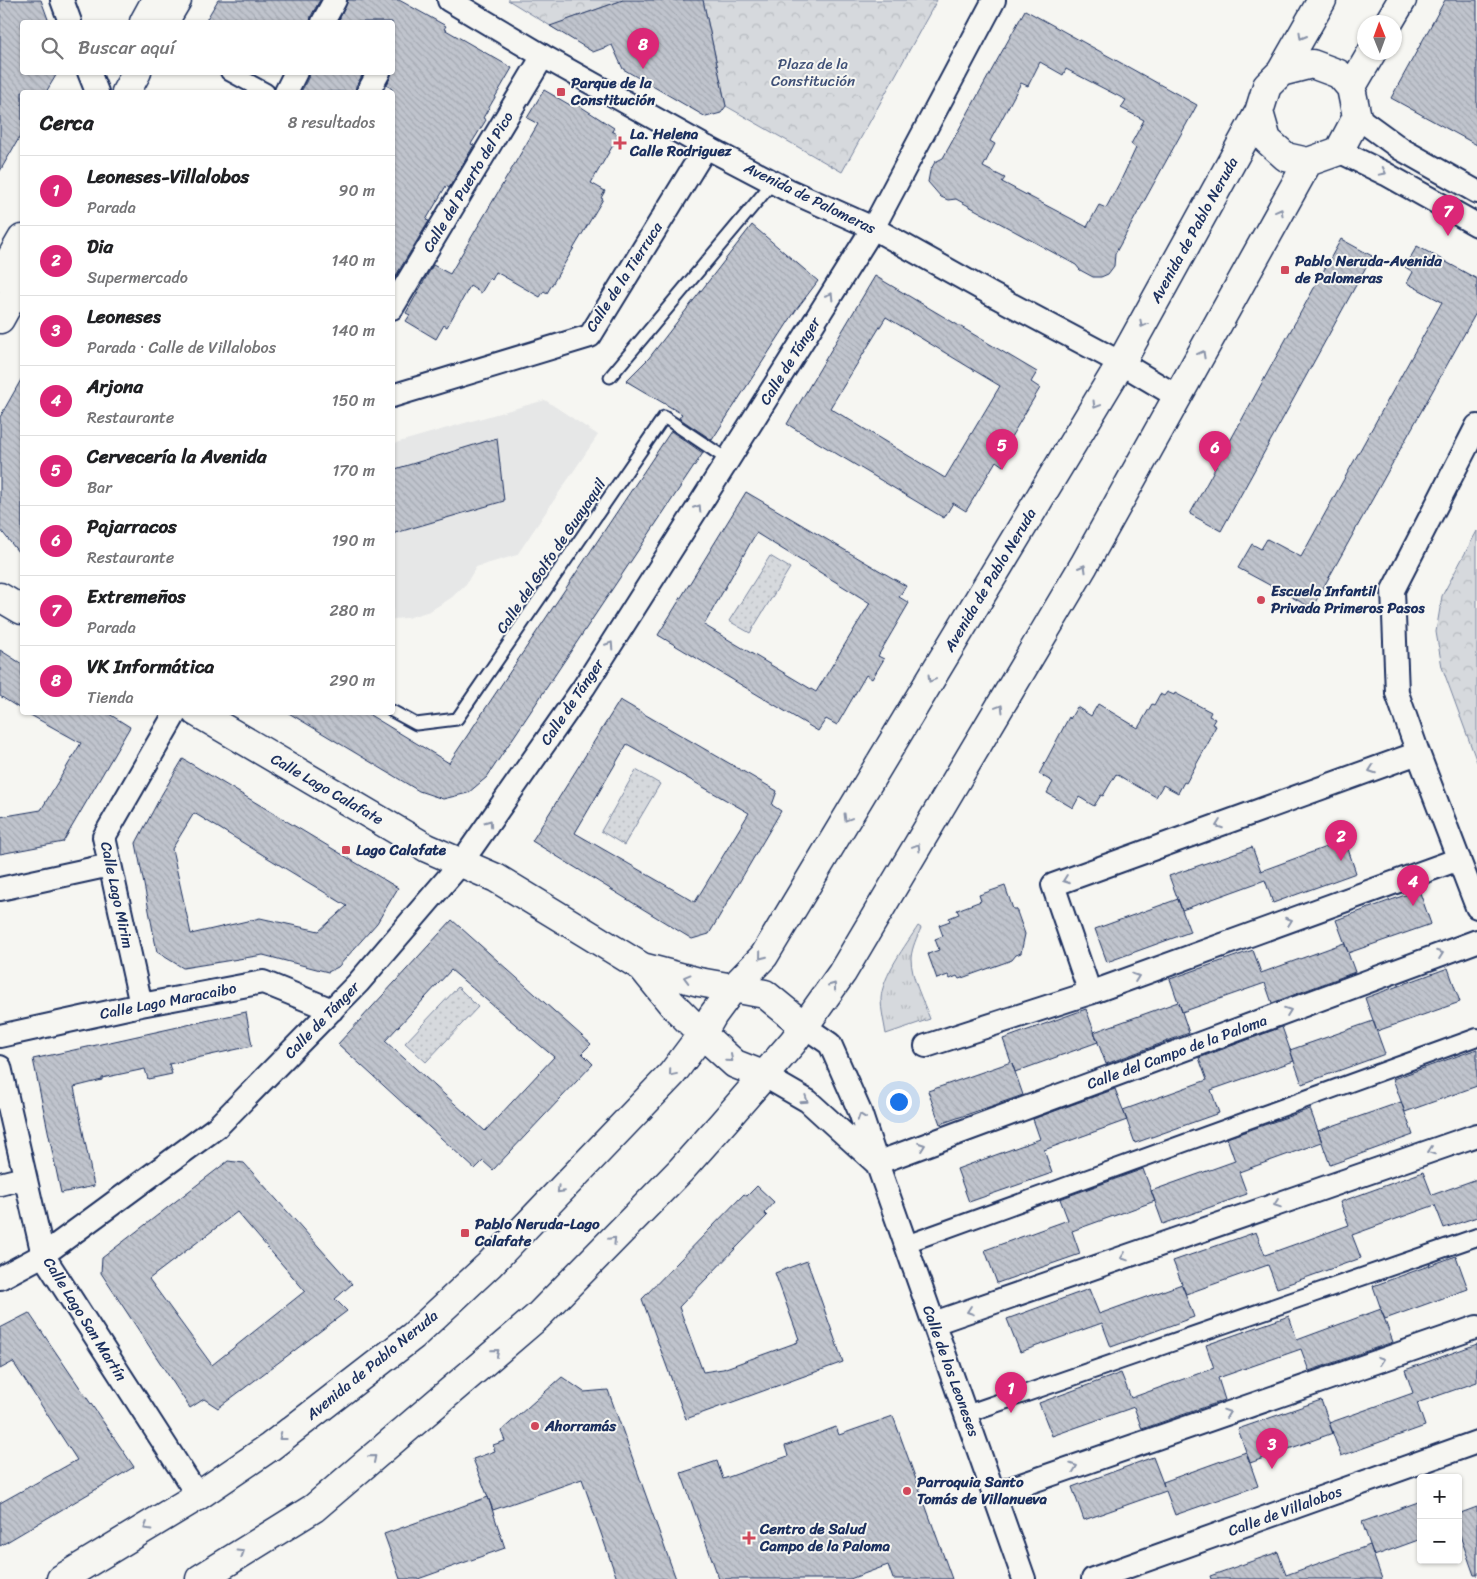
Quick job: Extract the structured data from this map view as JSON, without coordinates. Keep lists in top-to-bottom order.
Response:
{
  "streets": {
    "main road": ["Avenida de Pablo Neruda", "Calle Lago Calafate"],
    "street": [
      "Calle del Puerto del Pico",
      "Avenida de Palomeras",
      "Calle de la Tierruca",
      "Calle de Tánger",
      "Calle Lago Mirim",
      "Calle Lago Maracaibo",
      "Calle del Campo de la Paloma",
      "Calle Lago San Martín",
      "Calle de los Leoneses",
      "Calle de Villalobos"
    ],
    "lane": ["Calle del Golfo de Guayaquil"]
  },
  "crossings": [
    ["Calle del Puerto del Pico", "Avenida de Palomeras"],
    ["Avenida de Palomeras", "Avenida de Pablo Neruda"],
    ["Avenida de Palomeras", "Calle de la Tierruca"],
    ["Avenida de Palomeras", "Calle de Tánger"],
    ["Avenida de Pablo Neruda", "Calle Lago Calafate"],
    ["Avenida de Pablo Neruda", "Calle Lago San Martín"],
    ["Avenida de Pablo Neruda", "Calle de los Leoneses"],
    ["Calle de Tánger", "Calle del Golfo de Guayaquil"],
    ["Calle de Tánger", "Calle Lago Calafate"],
    ["Calle de Tánger", "Calle Lago Maracaibo"],
    ["Calle de Tánger", "Calle Lago San Martín"],
    ["Calle Lago Calafate", "Calle de los Leoneses"],
    ["Calle Lago Mirim", "Calle Lago Maracaibo"],
    ["Calle del Campo de la Paloma", "Calle de los Leoneses"]
  ],
  "one_way": ["Calle de Tánger"],
  "parks": ["Plaza de la Constitución"],
  "places": {
    "transit": [
      "Parque de la Constitución",
      "Pablo Neruda-Avenida de Palomeras",
      "Lago Calafate",
      "Pablo Neruda-Lago Calafate"
    ],
    "health": ["La. Helena Calle Rodriguez", "Centro de Salud Campo de la Paloma"],
    "other": ["Escuela Infantil Privada Primeros Pasos", "Ahorramás", "Parroquia Santo Tomás de Villanueva"]
  },
  "north": "top",
  "page": {
    "search": "Buscar aquí",
    "pins": [
      "8",
      "7",
      "5",
      "6",
      "2",
      "4",
      "1",
      "3"
    ],
    "heading": ["Cerca", "8 resultados"],
    "list": [
      {
        "mark": "1",
        "name": "Leoneses-Villalobos",
        "note": "Parada",
        "value": "90 m"
      },
      {
        "mark": "2",
        "name": "Dia",
        "note": "Supermercado",
        "value": "140 m"
      },
      {
        "mark": "3",
        "name": "Leoneses",
        "note": "Parada · Calle de Villalobos",
        "value": "140 m"
      },
      {
        "mark": "4",
        "name": "Arjona",
        "note": "Restaurante",
        "value": "150 m"
      },
      {
        "mark": "5",
        "name": "Cervecería la Avenida",
        "note": "Bar",
        "value": "170 m"
      },
      {
        "mark": "6",
        "name": "Pajarracos",
        "note": "Restaurante",
        "value": "190 m"
      },
      {
        "mark": "7",
        "name": "Extremeños",
        "note": "Parada",
        "value": "280 m"
      },
      {
        "mark": "8",
        "name": "VK Informática",
        "note": "Tienda",
        "value": "290 m"
      }
    ],
    "map_buttons": ["+", "−"]
  }
}
